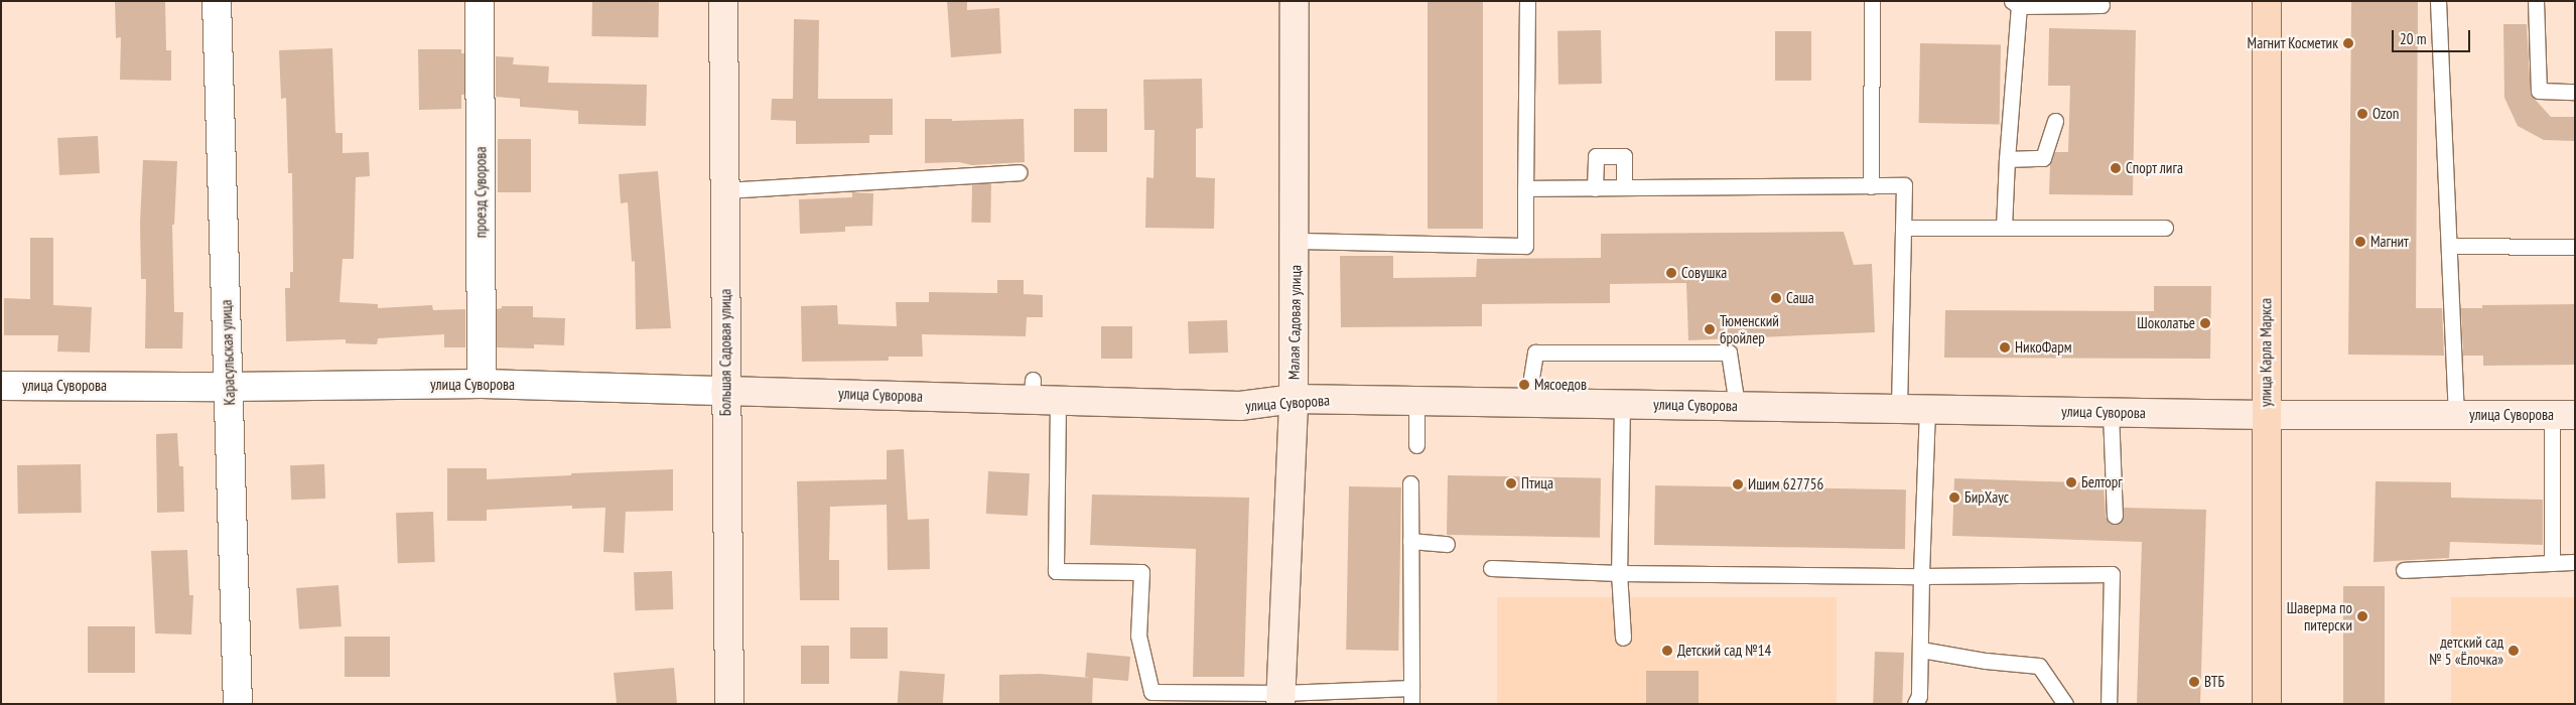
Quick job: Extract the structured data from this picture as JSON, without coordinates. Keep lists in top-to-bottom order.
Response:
{
  "streets": {
    "main road": ["улица Карла Маркса"],
    "street": [
      "проезд Суворова",
      "Малая Садовая улица",
      "Карасульская улица",
      "Большая Садовая улица",
      "улица Суворова"
    ]
  },
  "crossings": [
    ["проезд Суворова", "улица Суворова"],
    ["Малая Садовая улица", "улица Суворова"],
    ["Карасульская улица", "улица Суворова"],
    ["Большая Садовая улица", "улица Суворова"],
    ["улица Карла Маркса", "улица Суворова"]
  ],
  "places": [
    "Магнит Косметик",
    "Ozon",
    "Спорт лига",
    "Магнит",
    "Совушка",
    "Саша",
    "Шоколатье",
    "Тюменский бройлер",
    "НикоФарм",
    "Мясоедов",
    "Белторг",
    "Птица",
    "Ишим 627756",
    "БирХаус",
    "Шаверма по питерски",
    "Детский сад №14",
    "детский сад № 5 «Ёлочка»",
    "ВТБ"
  ],
  "scale_bar": "20 m"
}
